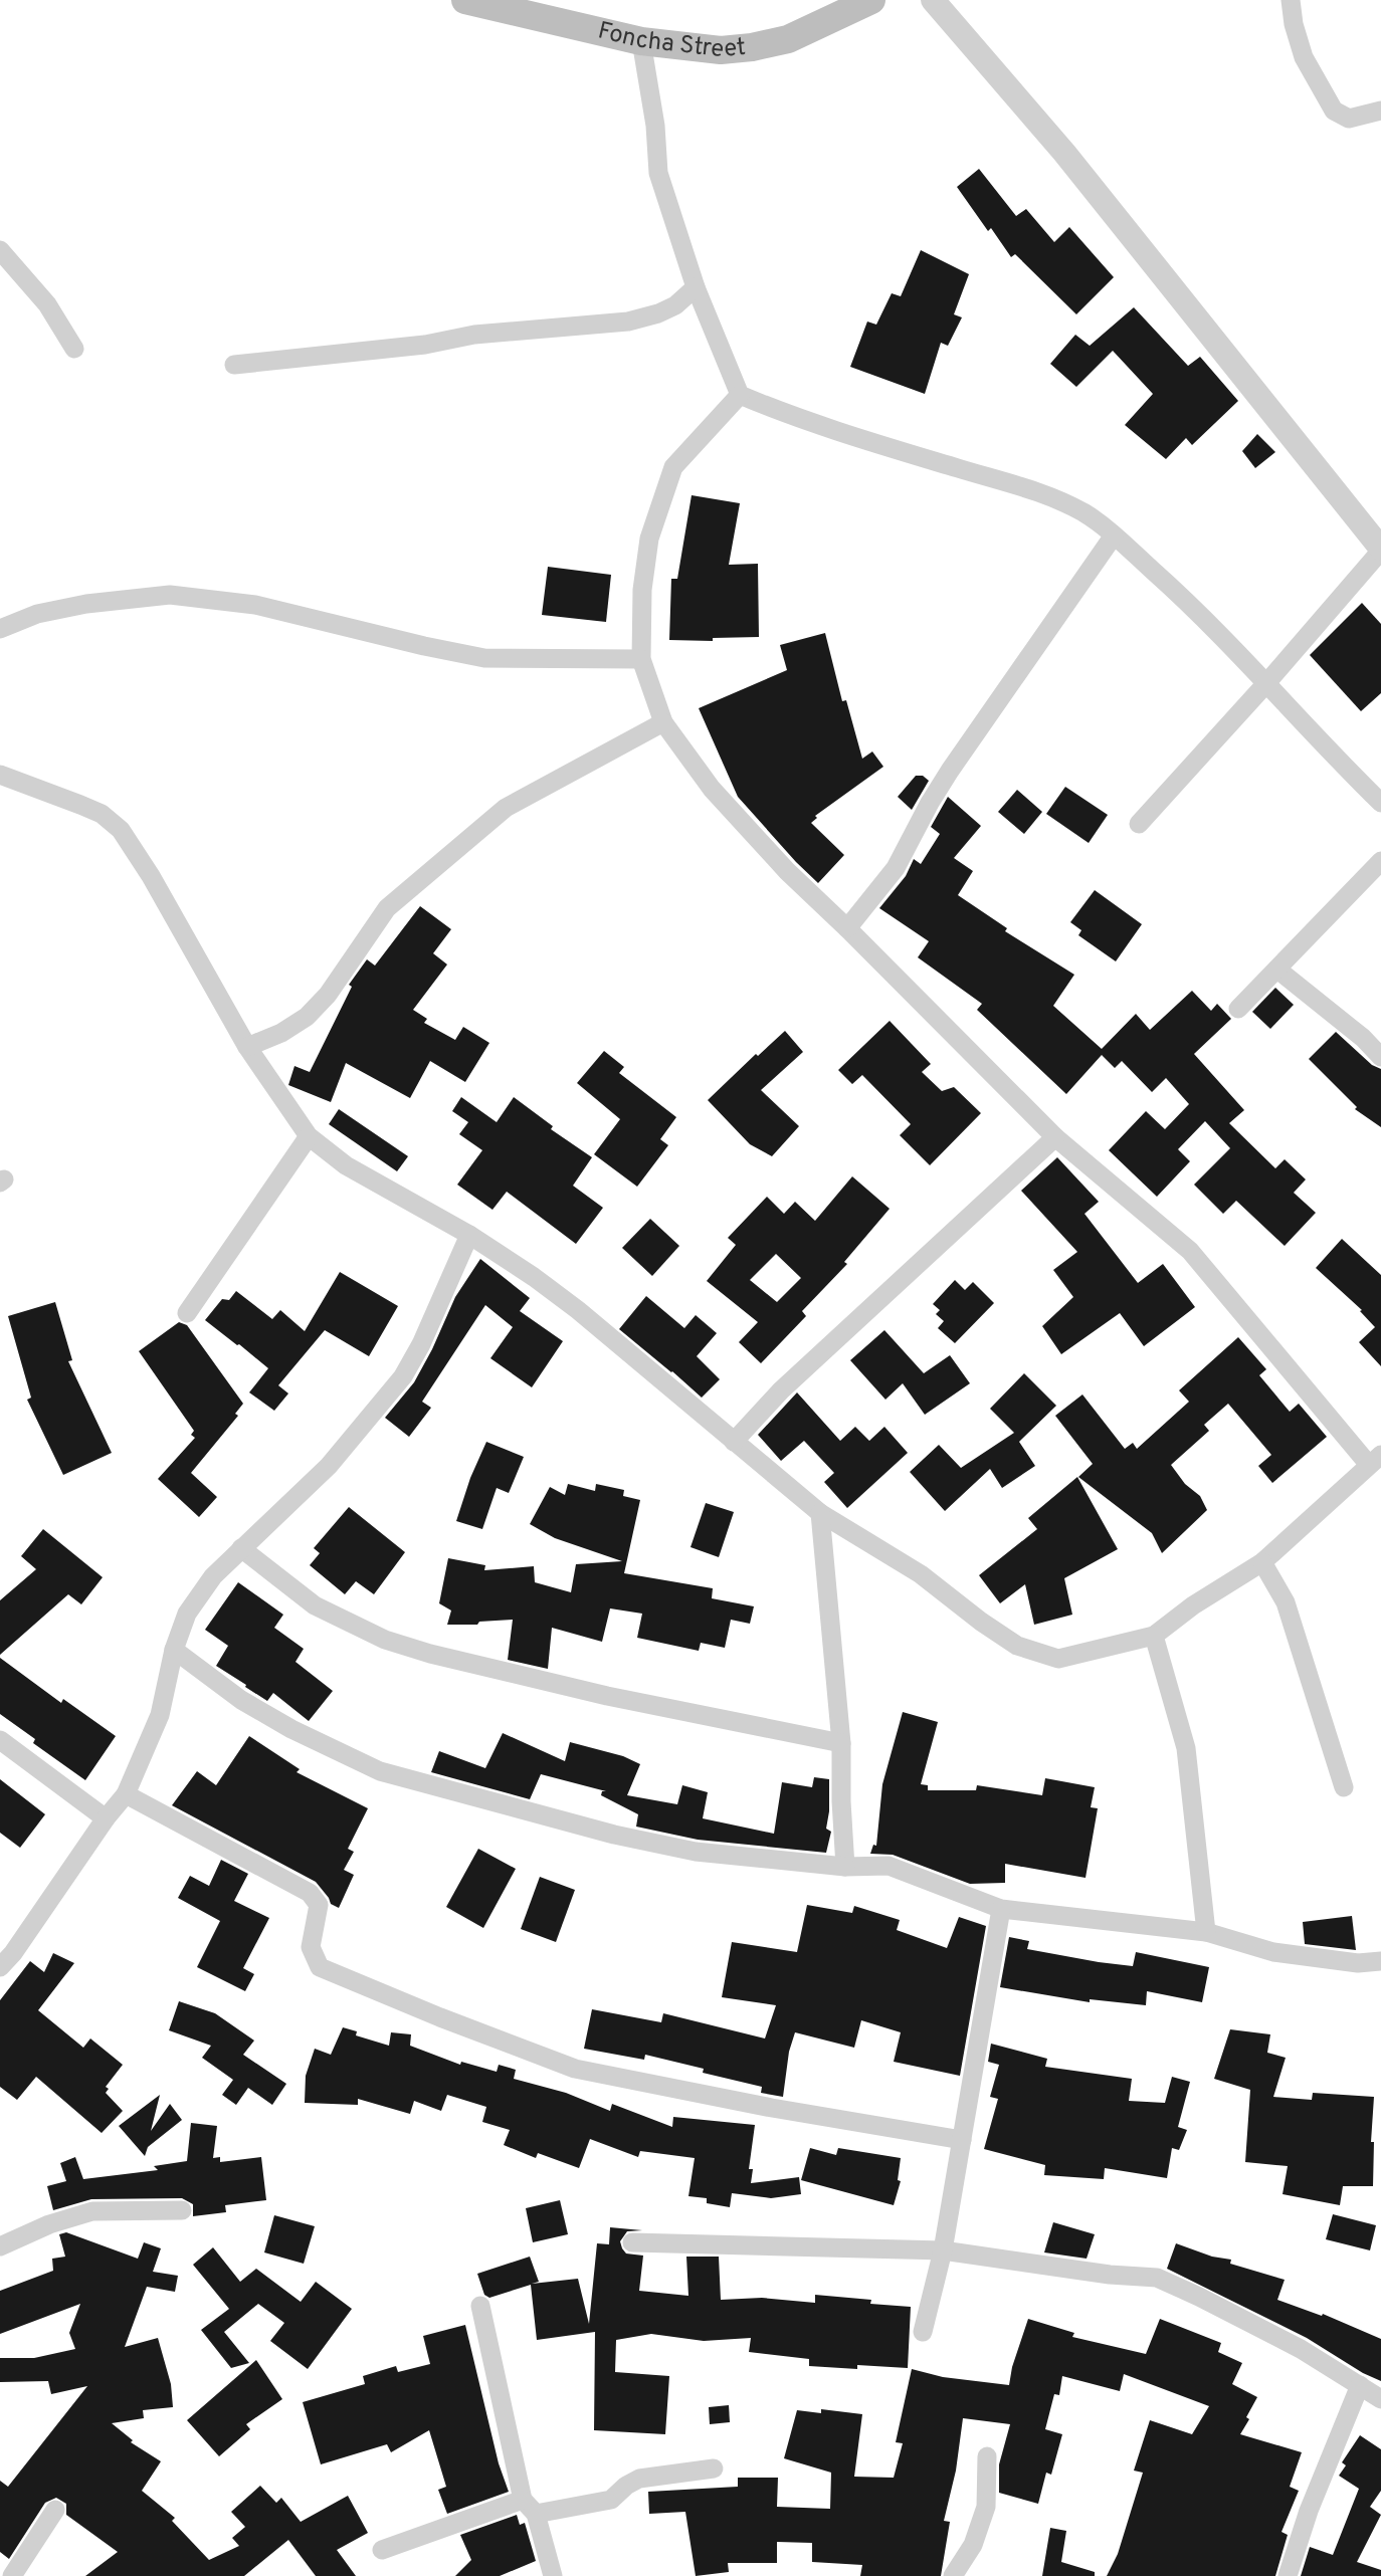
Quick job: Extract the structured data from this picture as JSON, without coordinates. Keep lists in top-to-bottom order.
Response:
{
  "streets": {
    "main road": ["Foncha Street"]
  }
}
